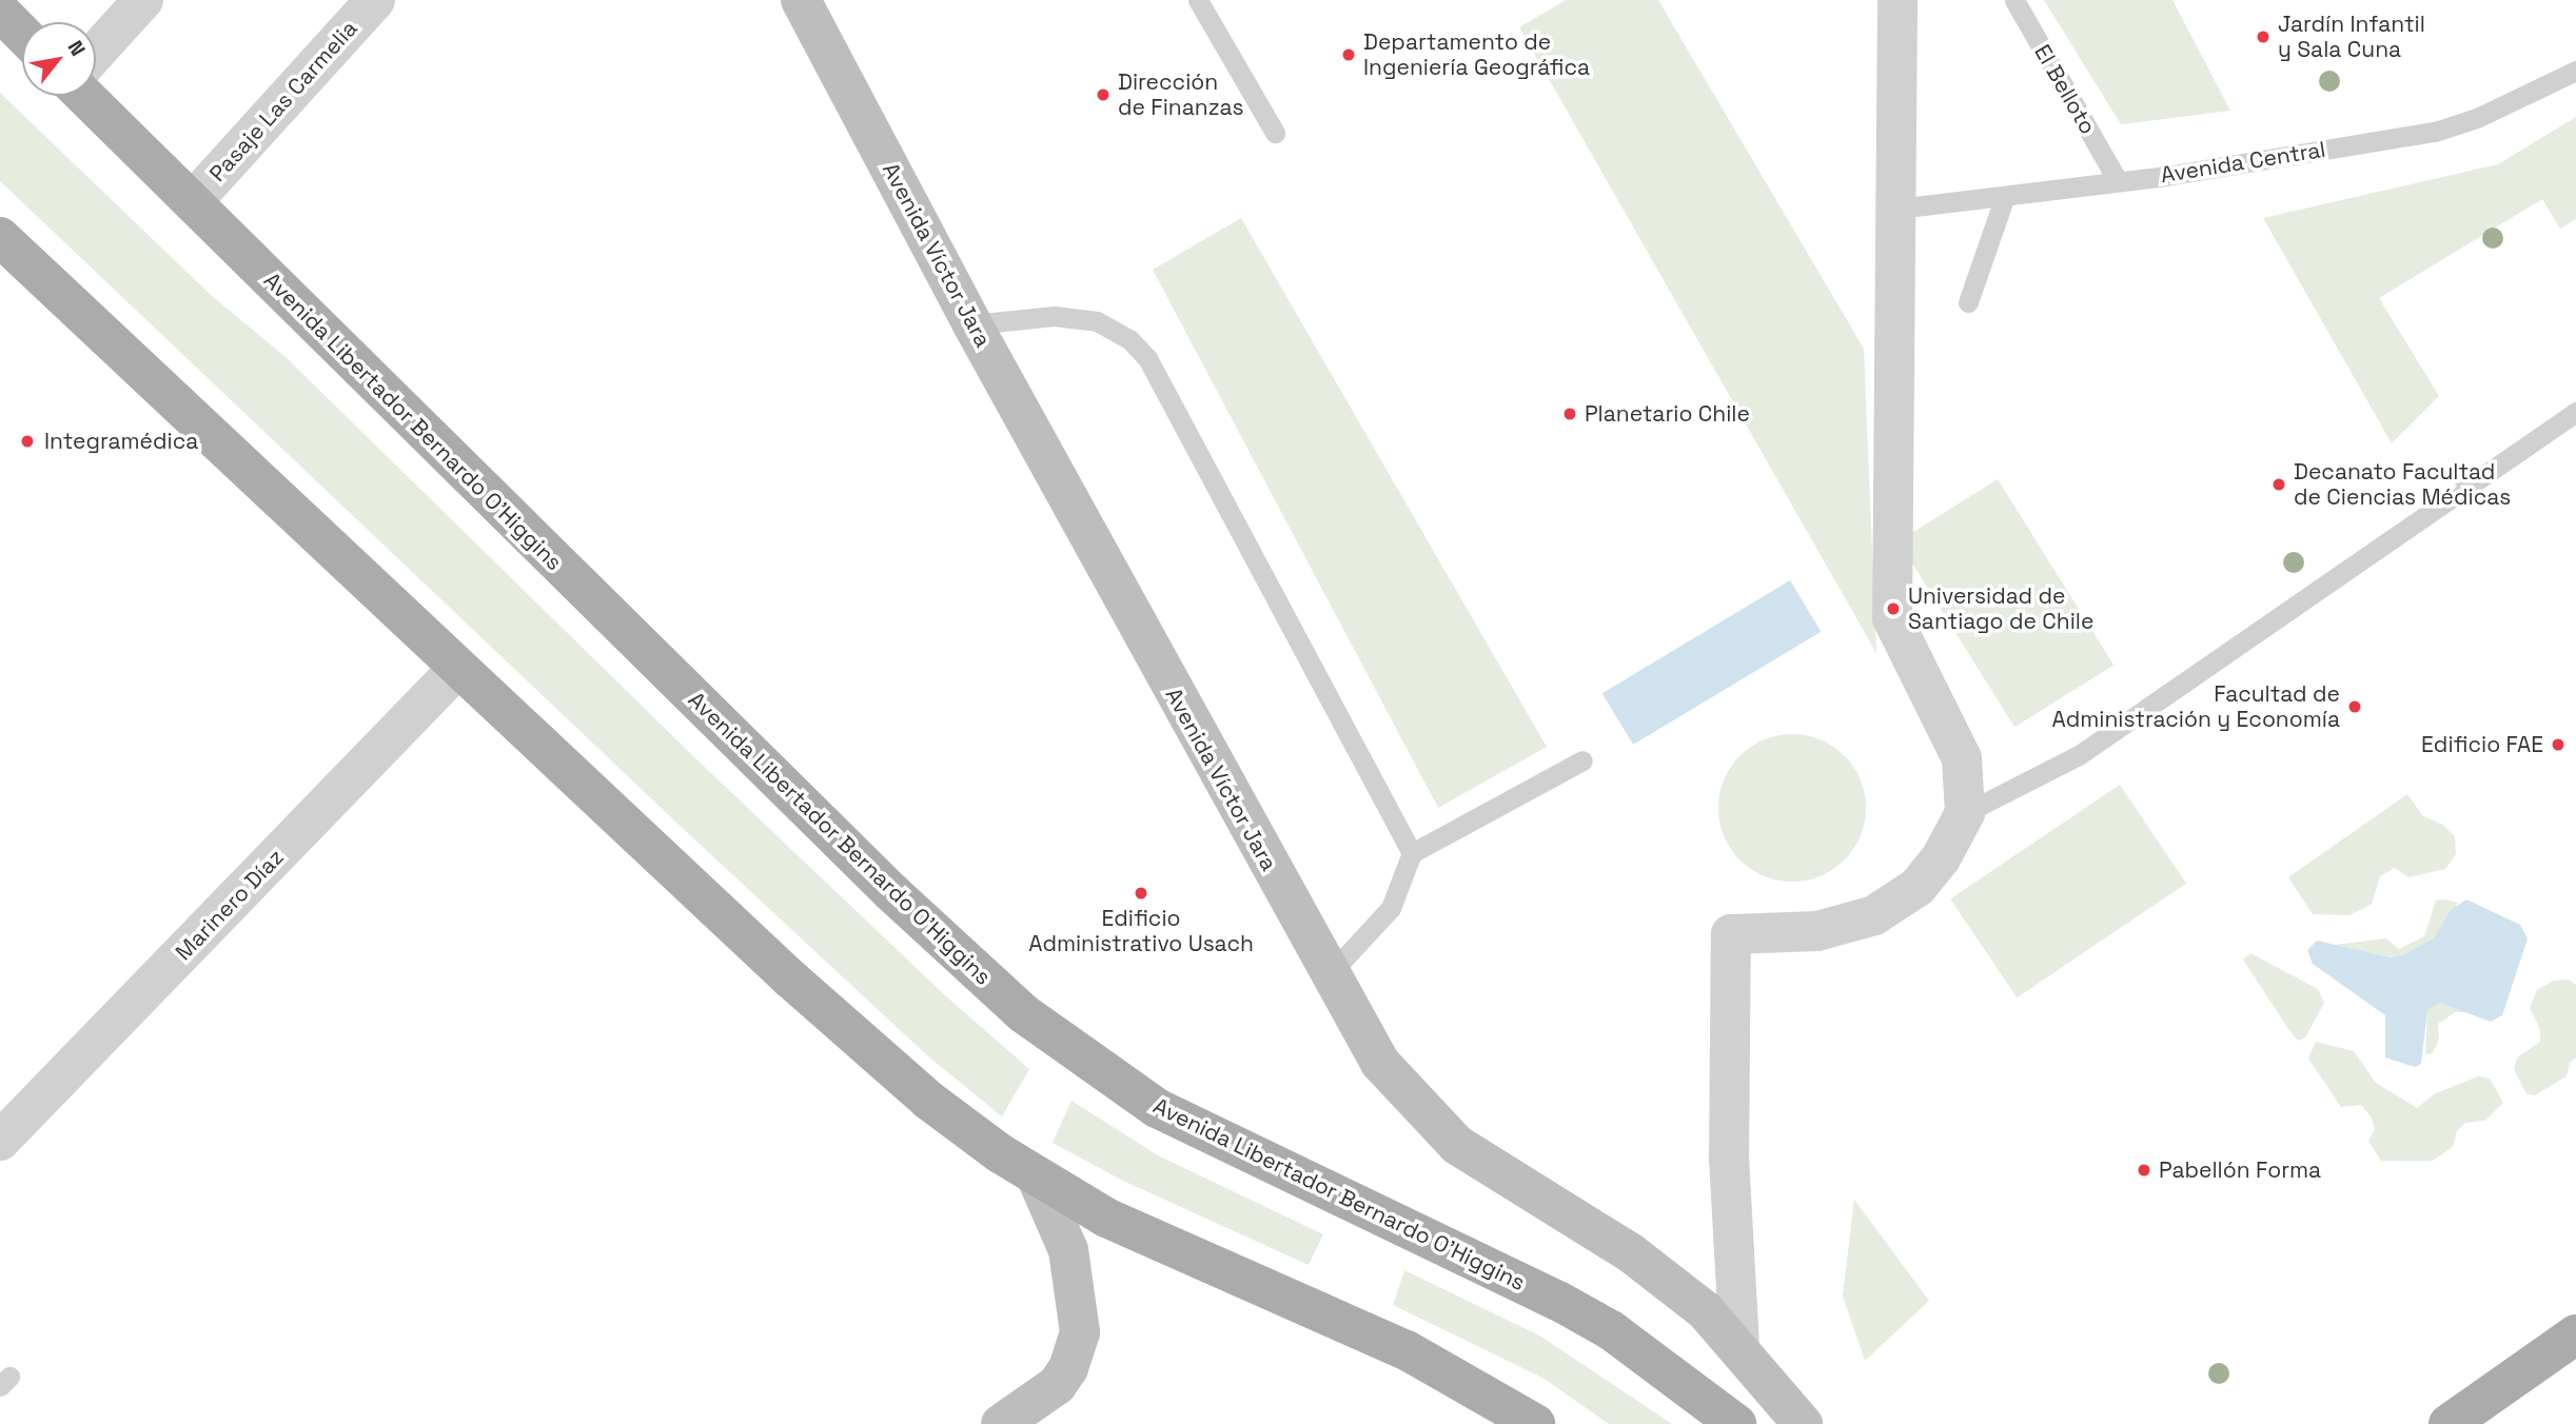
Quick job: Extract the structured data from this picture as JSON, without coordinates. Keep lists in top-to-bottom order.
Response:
{
  "streets": {
    "main road": ["Avenida Víctor Jara", "Avenida Libertador Bernardo O'Higgins"],
    "street": ["Pasaje Las Carmelia", "Marinero Díaz"],
    "lane": ["El Belloto", "Avenida Central"]
  },
  "crossings": [
    ["El Belloto", "Avenida Central"],
    ["Pasaje Las Carmelia", "Avenida Libertador Bernardo O'Higgins"]
  ],
  "places": [
    "Jardín Infantil y Sala Cuna",
    "Departamento de Ingeniería Geográfica",
    "Dirección de Finanzas",
    "Planetario Chile",
    "Integramédica",
    "Decanato Facultad de Ciencias Médicas",
    "Universidad de Santiago de Chile",
    "Facultad de Administración y Economía",
    "Edificio FAE",
    "Edificio Administrativo Usach",
    "Pabellón Forma"
  ],
  "north": "top right"
}
